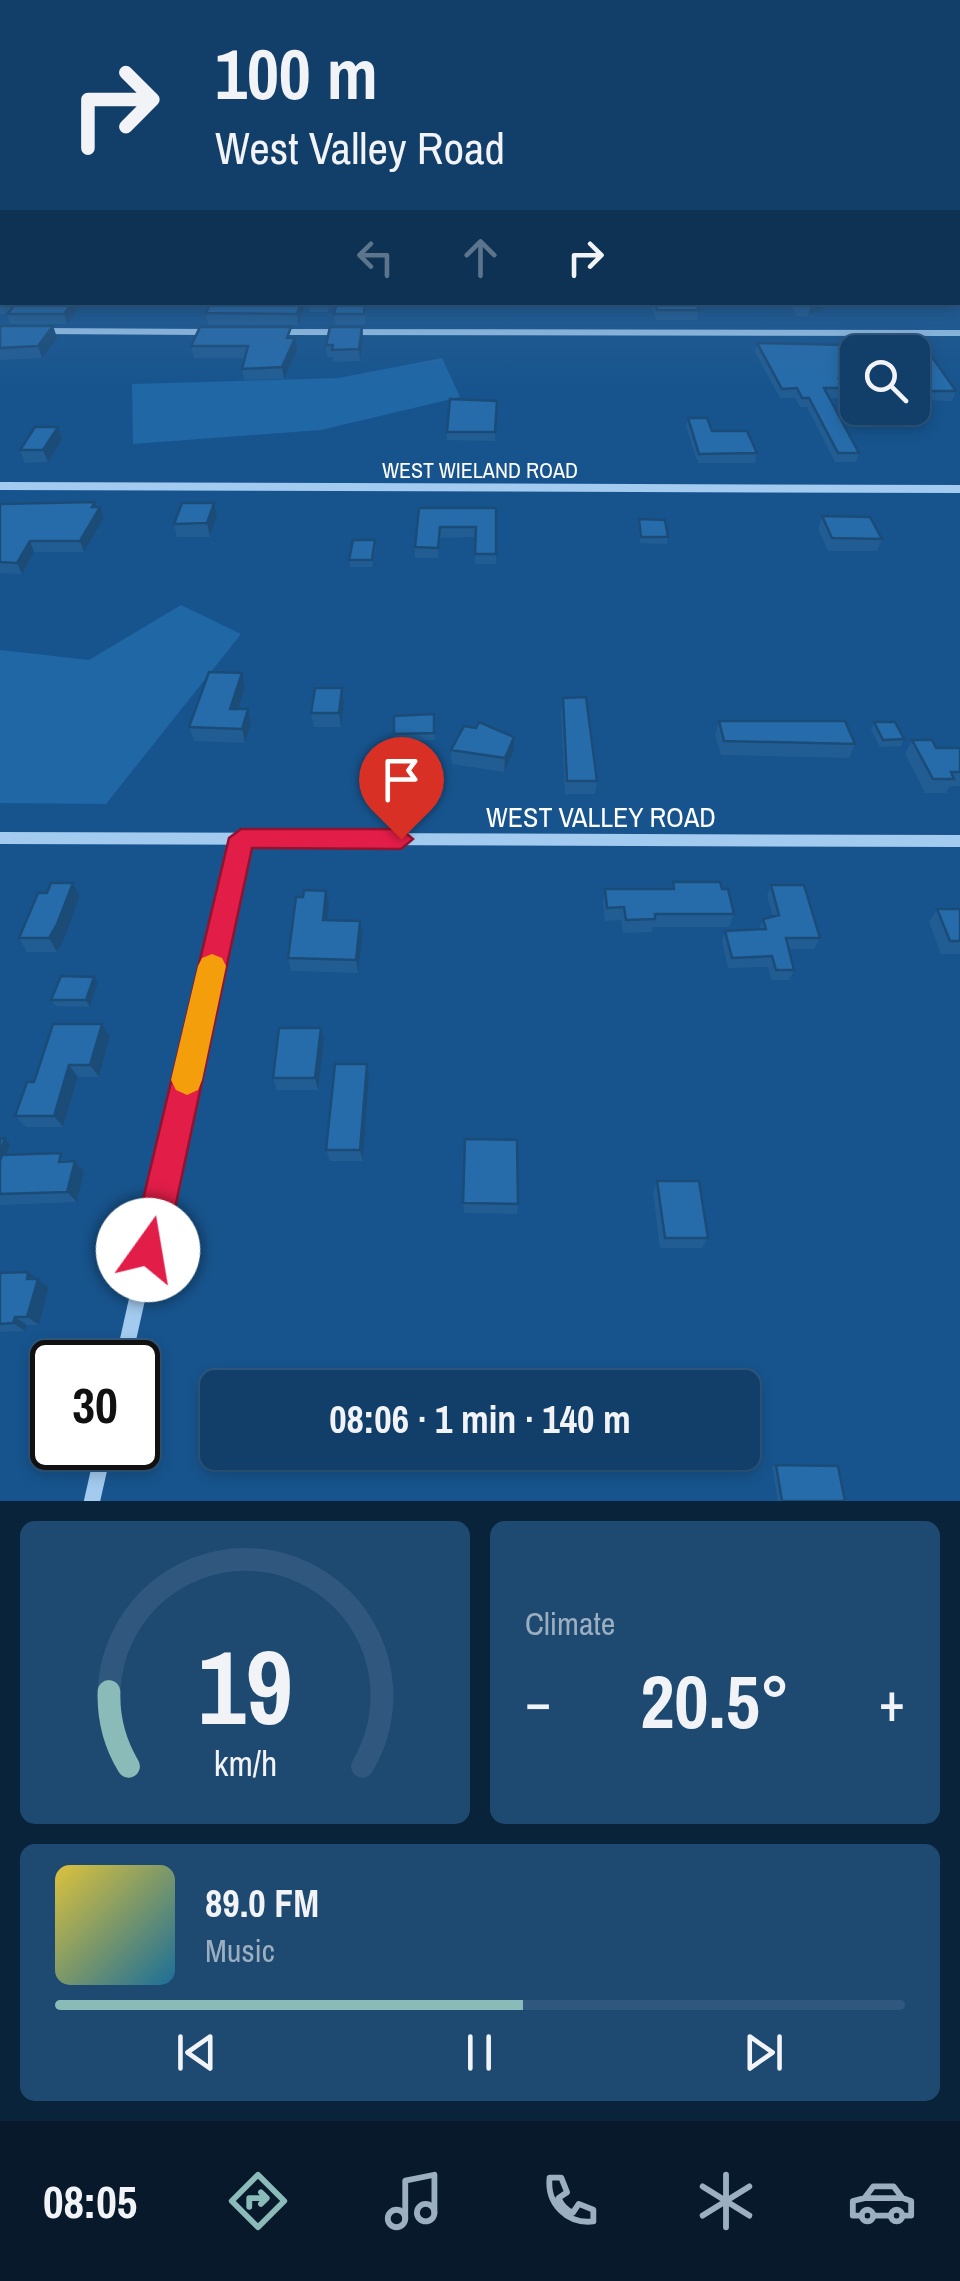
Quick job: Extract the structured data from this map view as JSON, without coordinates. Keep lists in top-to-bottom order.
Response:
{
  "streets": {
    "street": ["WEST WIELAND ROAD", "WEST VALLEY ROAD"]
  },
  "page": {
    "turn": ["100 m", "West Valley Road"],
    "limit": "30",
    "trip": "08:06 · 1 min · 140 m",
    "tile": "Climate",
    "heat": ["−", "20.5°", "+"],
    "song": ["89.0 FM", "Music"],
    "tabs": "08:05",
    "gauge": ["19", "km/h"]
  }
}
